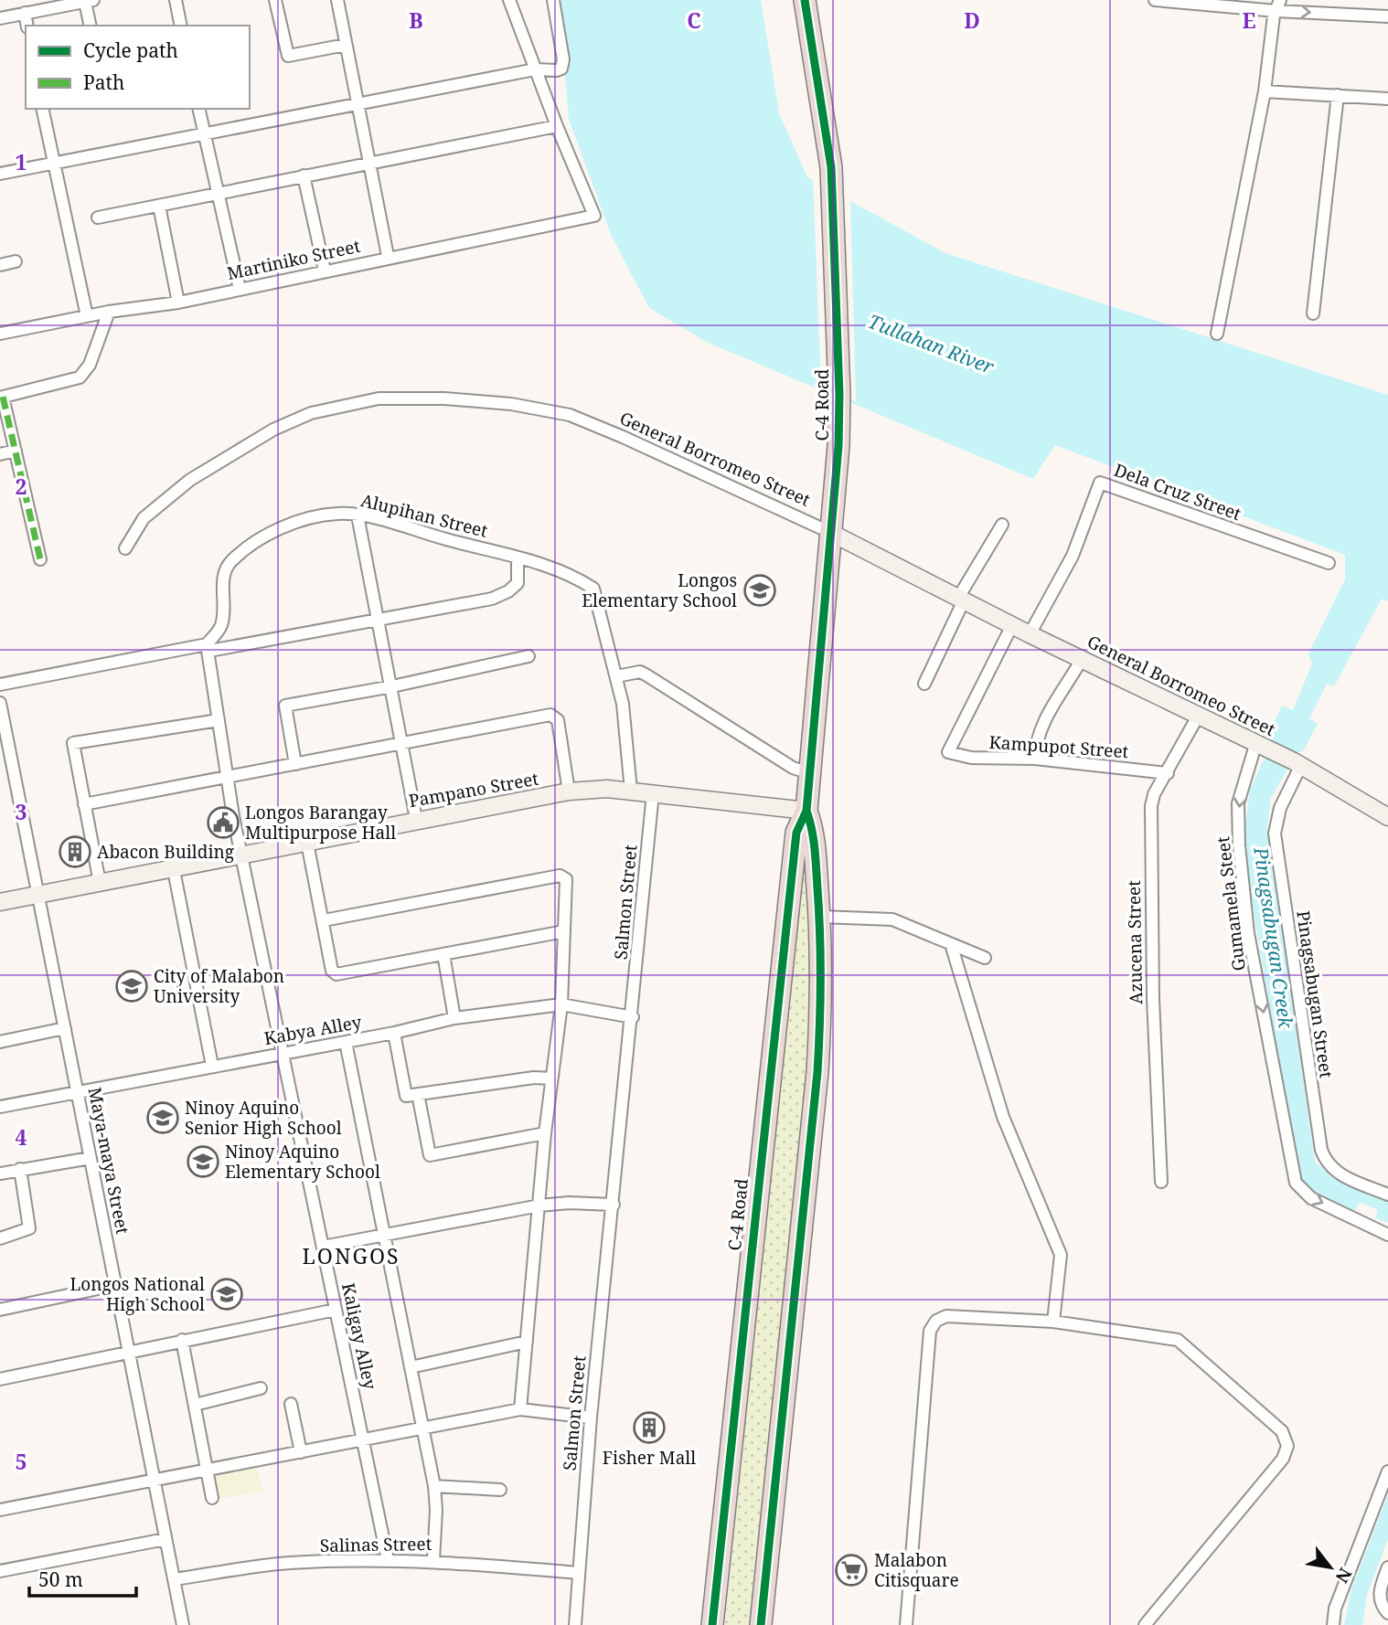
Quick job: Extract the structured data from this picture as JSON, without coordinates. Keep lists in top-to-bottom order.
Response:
{
  "streets": {
    "highway": ["C-4 Road"],
    "street": [
      "Martiniko Street",
      "General Borromeo Street",
      "Dela Cruz Street",
      "Alupihan Street",
      "Kampupot Street",
      "Pampano Street",
      "Salmon Street",
      "Gumamela Steet",
      "Azucena Street",
      "Pinagsabugan Street",
      "Kabya Alley",
      "Maya-maya Street",
      "Kaligay Alley",
      "Salinas Street"
    ]
  },
  "crossings": [
    ["C-4 Road", "General Borromeo Street"],
    ["C-4 Road", "Pampano Street"],
    ["General Borromeo Street", "Dela Cruz Street"],
    ["General Borromeo Street", "Kampupot Street"],
    ["General Borromeo Street", "Gumamela Steet"],
    ["General Borromeo Street", "Azucena Street"],
    ["General Borromeo Street", "Pinagsabugan Street"],
    ["Alupihan Street", "Pampano Street"],
    ["Alupihan Street", "Kaligay Alley"],
    ["Kampupot Street", "Azucena Street"],
    ["Pampano Street", "Salmon Street"],
    ["Pampano Street", "Maya-maya Street"],
    ["Pampano Street", "Kaligay Alley"],
    ["Salmon Street", "Kabya Alley"],
    ["Salmon Street", "Salinas Street"],
    ["Kabya Alley", "Maya-maya Street"],
    ["Kabya Alley", "Kaligay Alley"],
    ["Maya-maya Street", "Salinas Street"],
    ["Kaligay Alley", "Salinas Street"]
  ],
  "one_way": ["Gumamela Steet"],
  "districts": ["LONGOS"],
  "water": ["Tullahan River", "Pinagsabugan Creek"],
  "places": {
    "school or university": [
      "Longos Elementary School",
      "City of Malabon University",
      "Ninoy Aquino Senior High School",
      "Ninoy Aquino Elementary School",
      "Longos National High School"
    ],
    "public building": ["Longos Barangay Multipurpose Hall"],
    "building": ["Abacon Building", "Fisher Mall"],
    "supermarket": ["Malabon Citisquare"]
  },
  "legend": ["Cycle path", "Path"],
  "scale_bar": "50 m",
  "north": "bottom right",
  "grid": {
    "columns": [
      "B",
      "C",
      "D",
      "E"
    ],
    "rows": [
      "1",
      "2",
      "3",
      "4",
      "5"
    ]
  }
}
